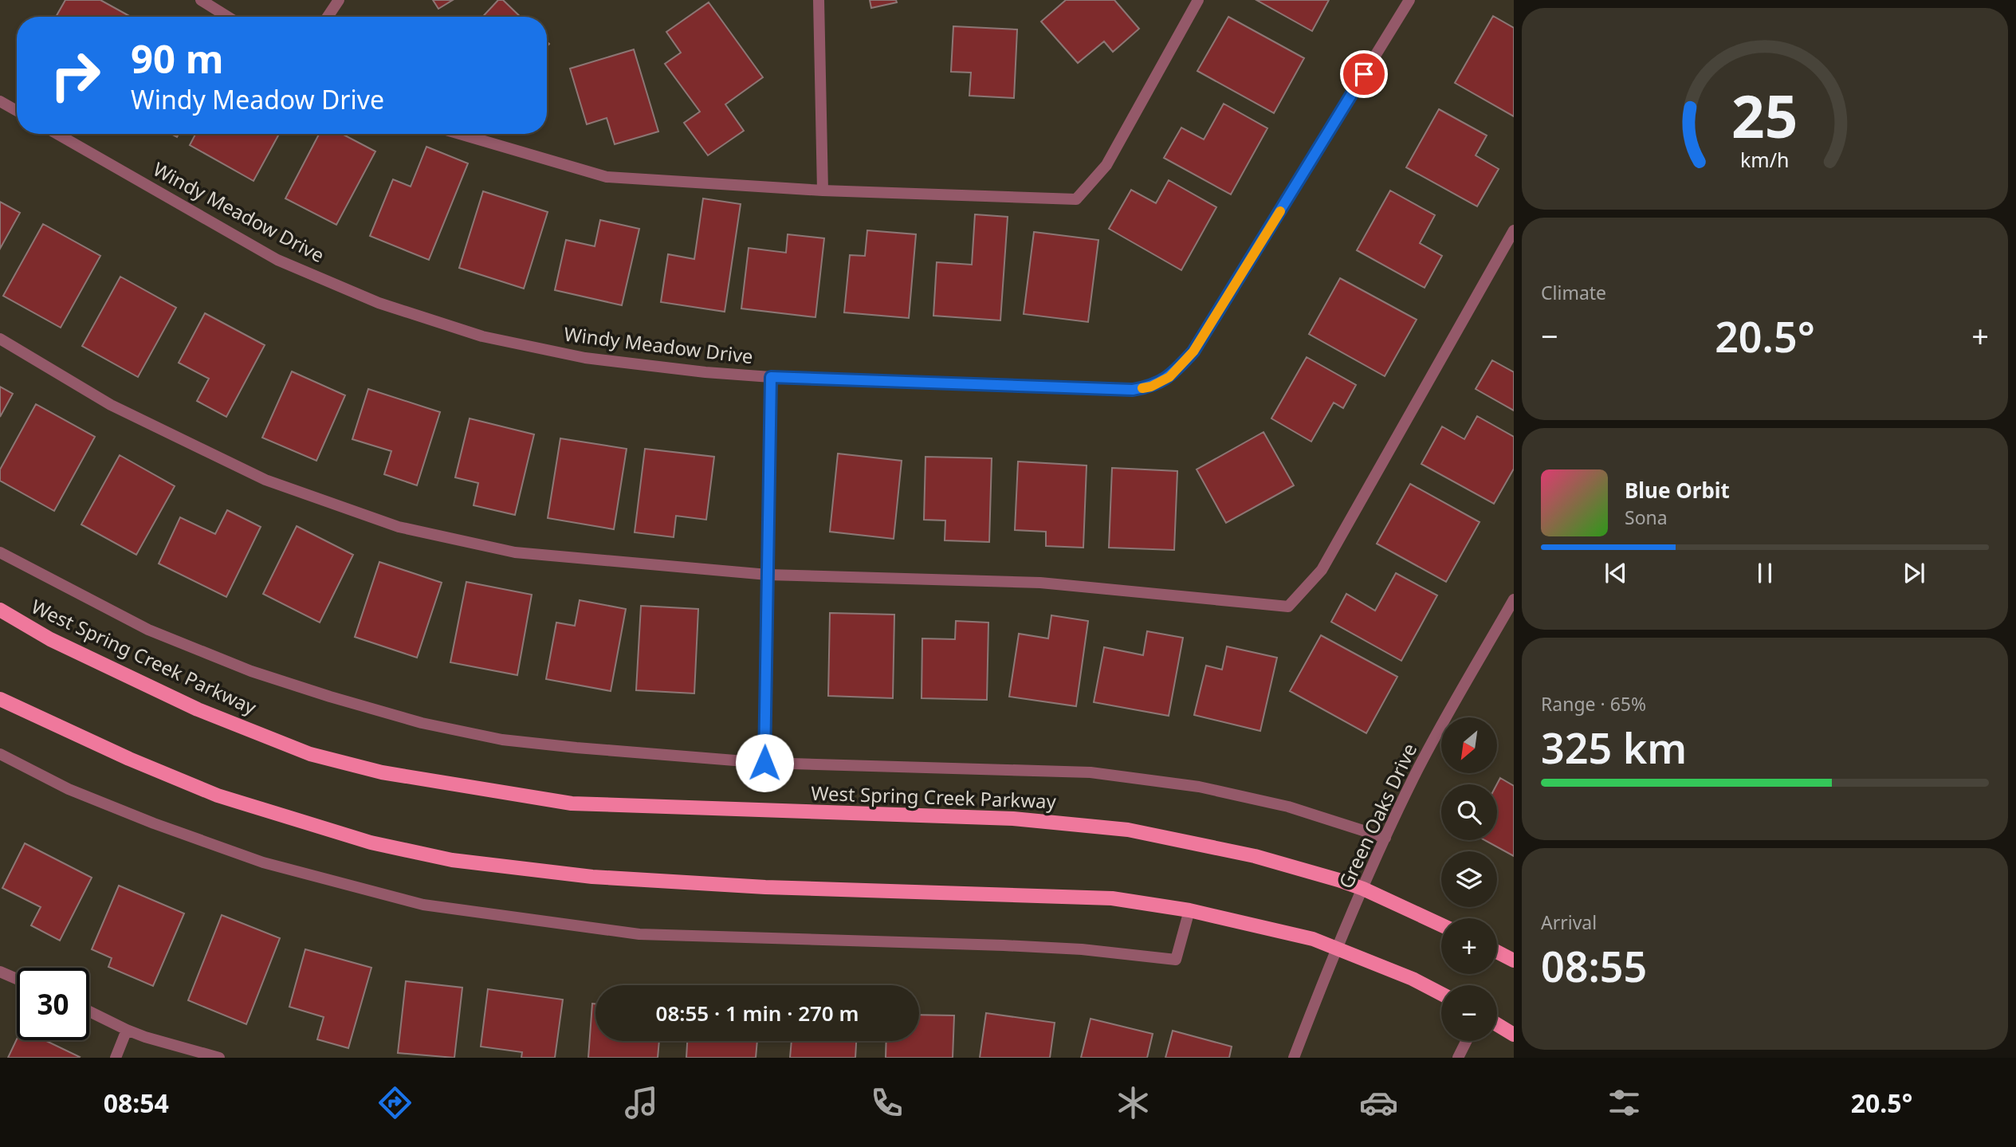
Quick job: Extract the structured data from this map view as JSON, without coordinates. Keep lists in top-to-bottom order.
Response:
{
  "streets": {
    "main road": ["West Spring Creek Parkway"],
    "street": ["Windy Meadow Drive", "Green Oaks Drive"]
  },
  "crossings": [
    ["West Spring Creek Parkway", "Green Oaks Drive"]
  ],
  "north": "bottom left",
  "page": {
    "turn": ["90 m", "Windy Meadow Drive"],
    "tile": [
      "Climate",
      ["Range · 65%", "325 km"],
      ["Arrival", "08:55"]
    ],
    "heat": ["−", "20.5°", "+"],
    "song": ["Blue Orbit", "Sona"],
    "map_buttons": ["+", "−"],
    "limit": "30",
    "trip": "08:55 · 1 min · 270 m",
    "tabs": ["08:54", "20.5°"],
    "gauge": ["25", "km/h"]
  }
}
